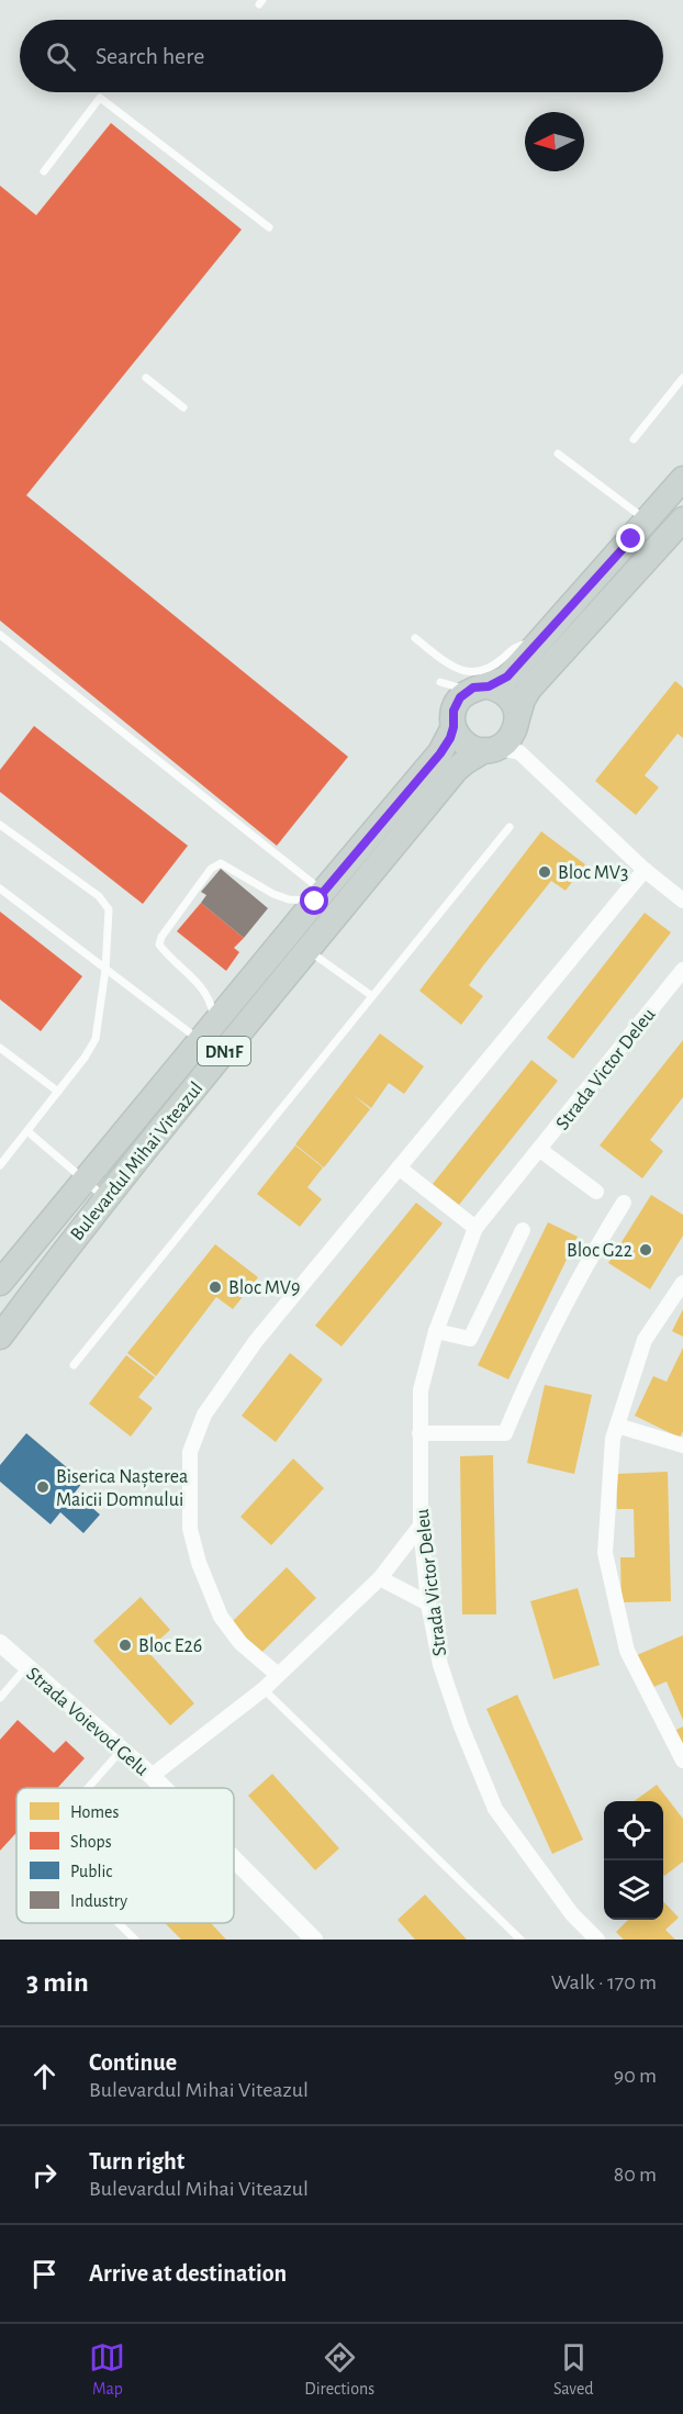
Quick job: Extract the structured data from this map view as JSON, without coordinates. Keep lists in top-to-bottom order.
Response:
{
  "streets": {
    "main road": ["DN1F", "Bulevardul Mihai Viteazul"],
    "street": ["Strada Victor Deleu", "Strada Voievod Gelu"]
  },
  "places": [
    "Bloc MV3",
    "Bloc G22",
    "Bloc MV9",
    "Biserica Nașterea Maicii Domnului",
    "Bloc E26"
  ],
  "legend": [
    "Homes",
    "Shops",
    "Public",
    "Industry"
  ],
  "north": "left",
  "page": {
    "search": "Search here",
    "heading": ["3 min", "Walk · 170 m"],
    "list": [
      ["Continue", "Bulevardul Mihai Viteazul", "90 m"],
      ["Turn right", "Bulevardul Mihai Viteazul", "80 m"],
      "Arrive at destination"
    ],
    "nav": ["Map", "Directions", "Saved"]
  }
}
